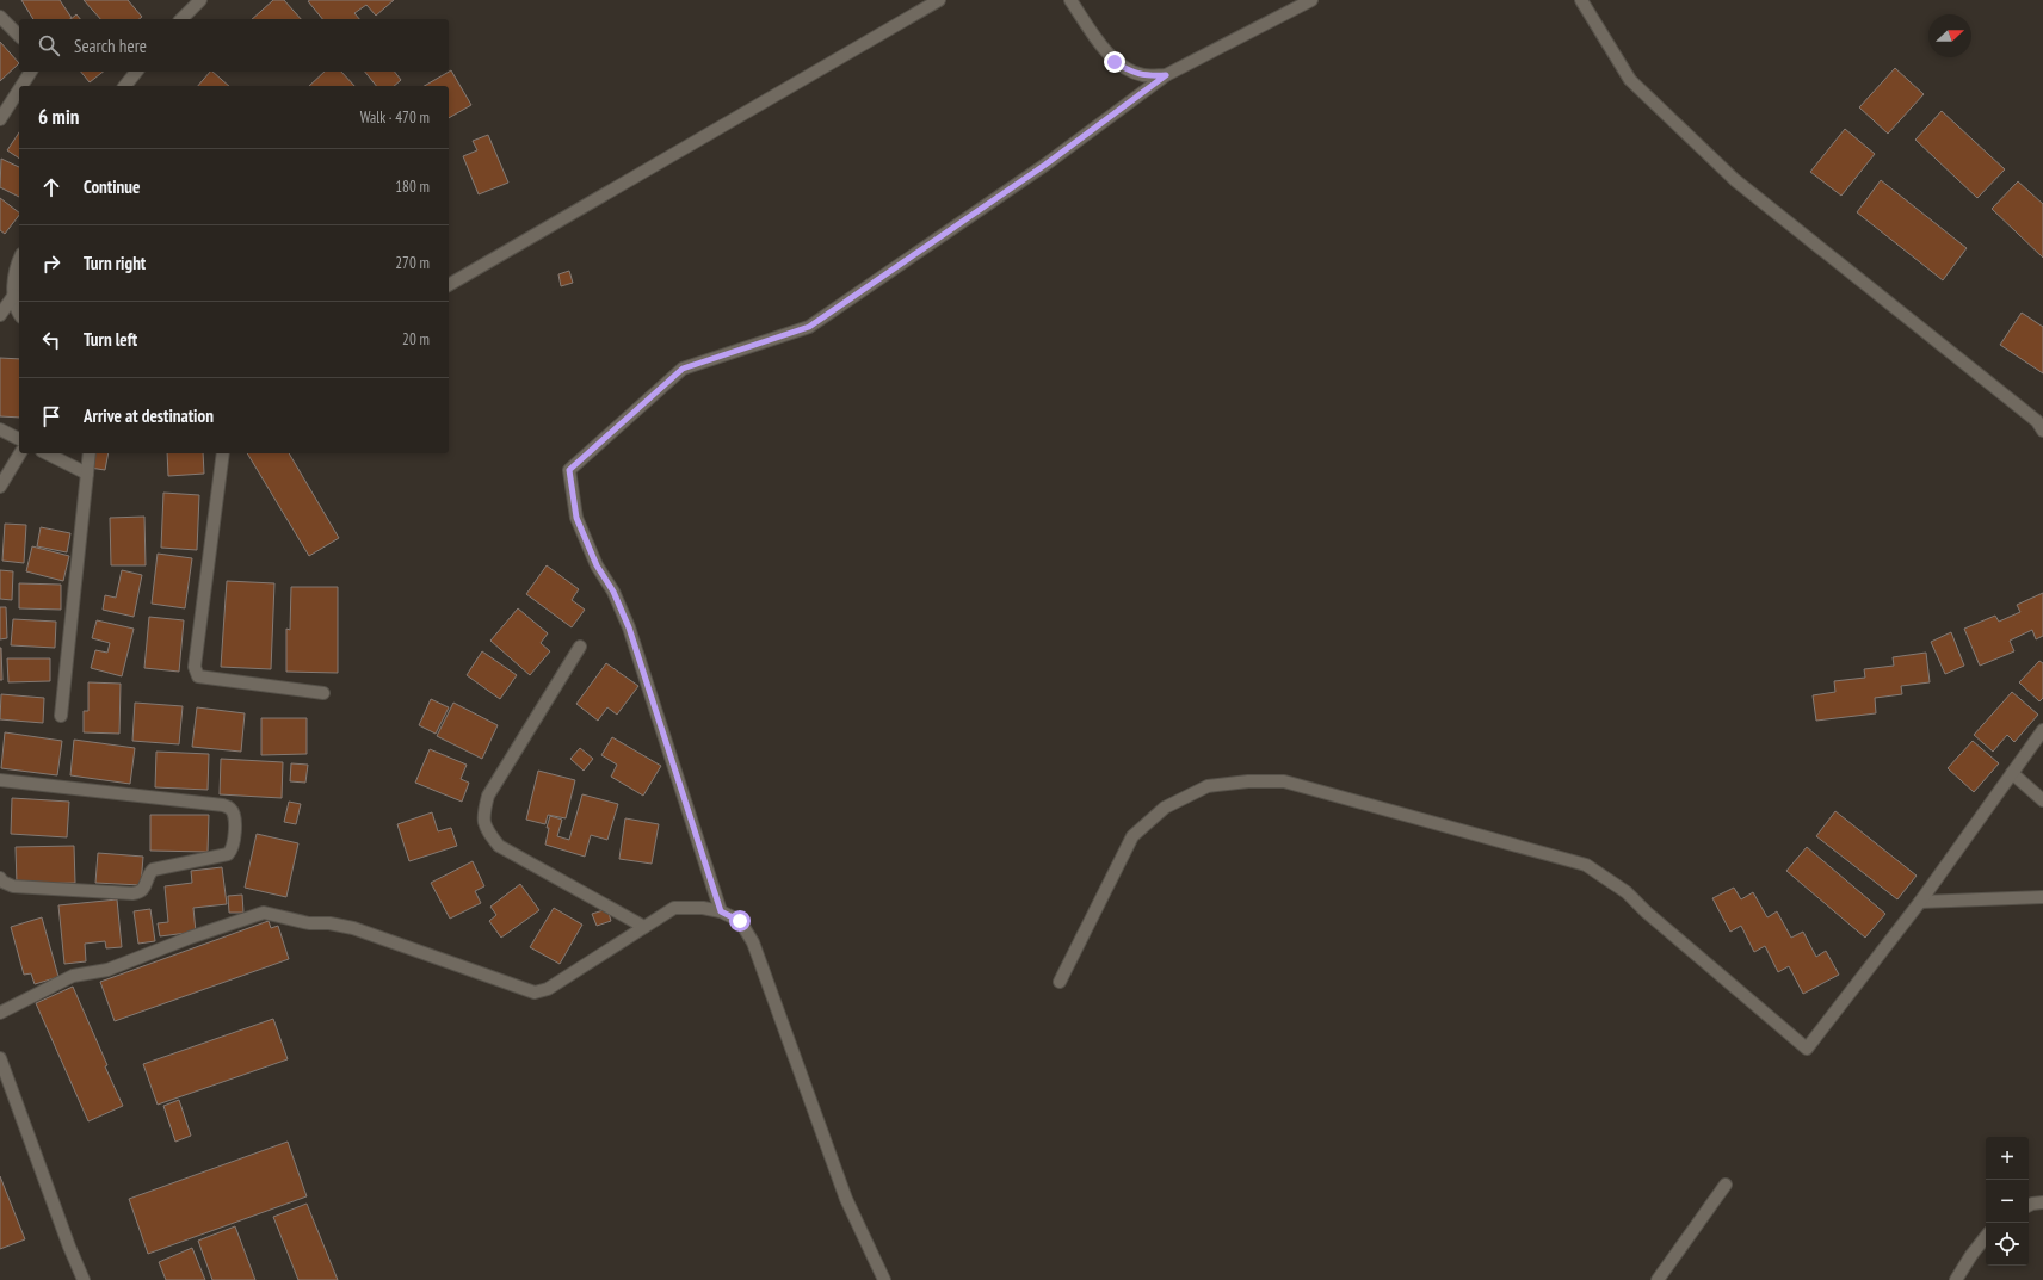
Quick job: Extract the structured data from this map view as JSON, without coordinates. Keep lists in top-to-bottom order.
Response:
{
  "north": "right",
  "page": {
    "search": "Search here",
    "heading": ["6 min", "Walk · 470 m"],
    "list": [
      ["Continue", "180 m"],
      ["Turn right", "270 m"],
      ["Turn left", "20 m"],
      "Arrive at destination"
    ],
    "map_buttons": ["+", "−"]
  }
}
